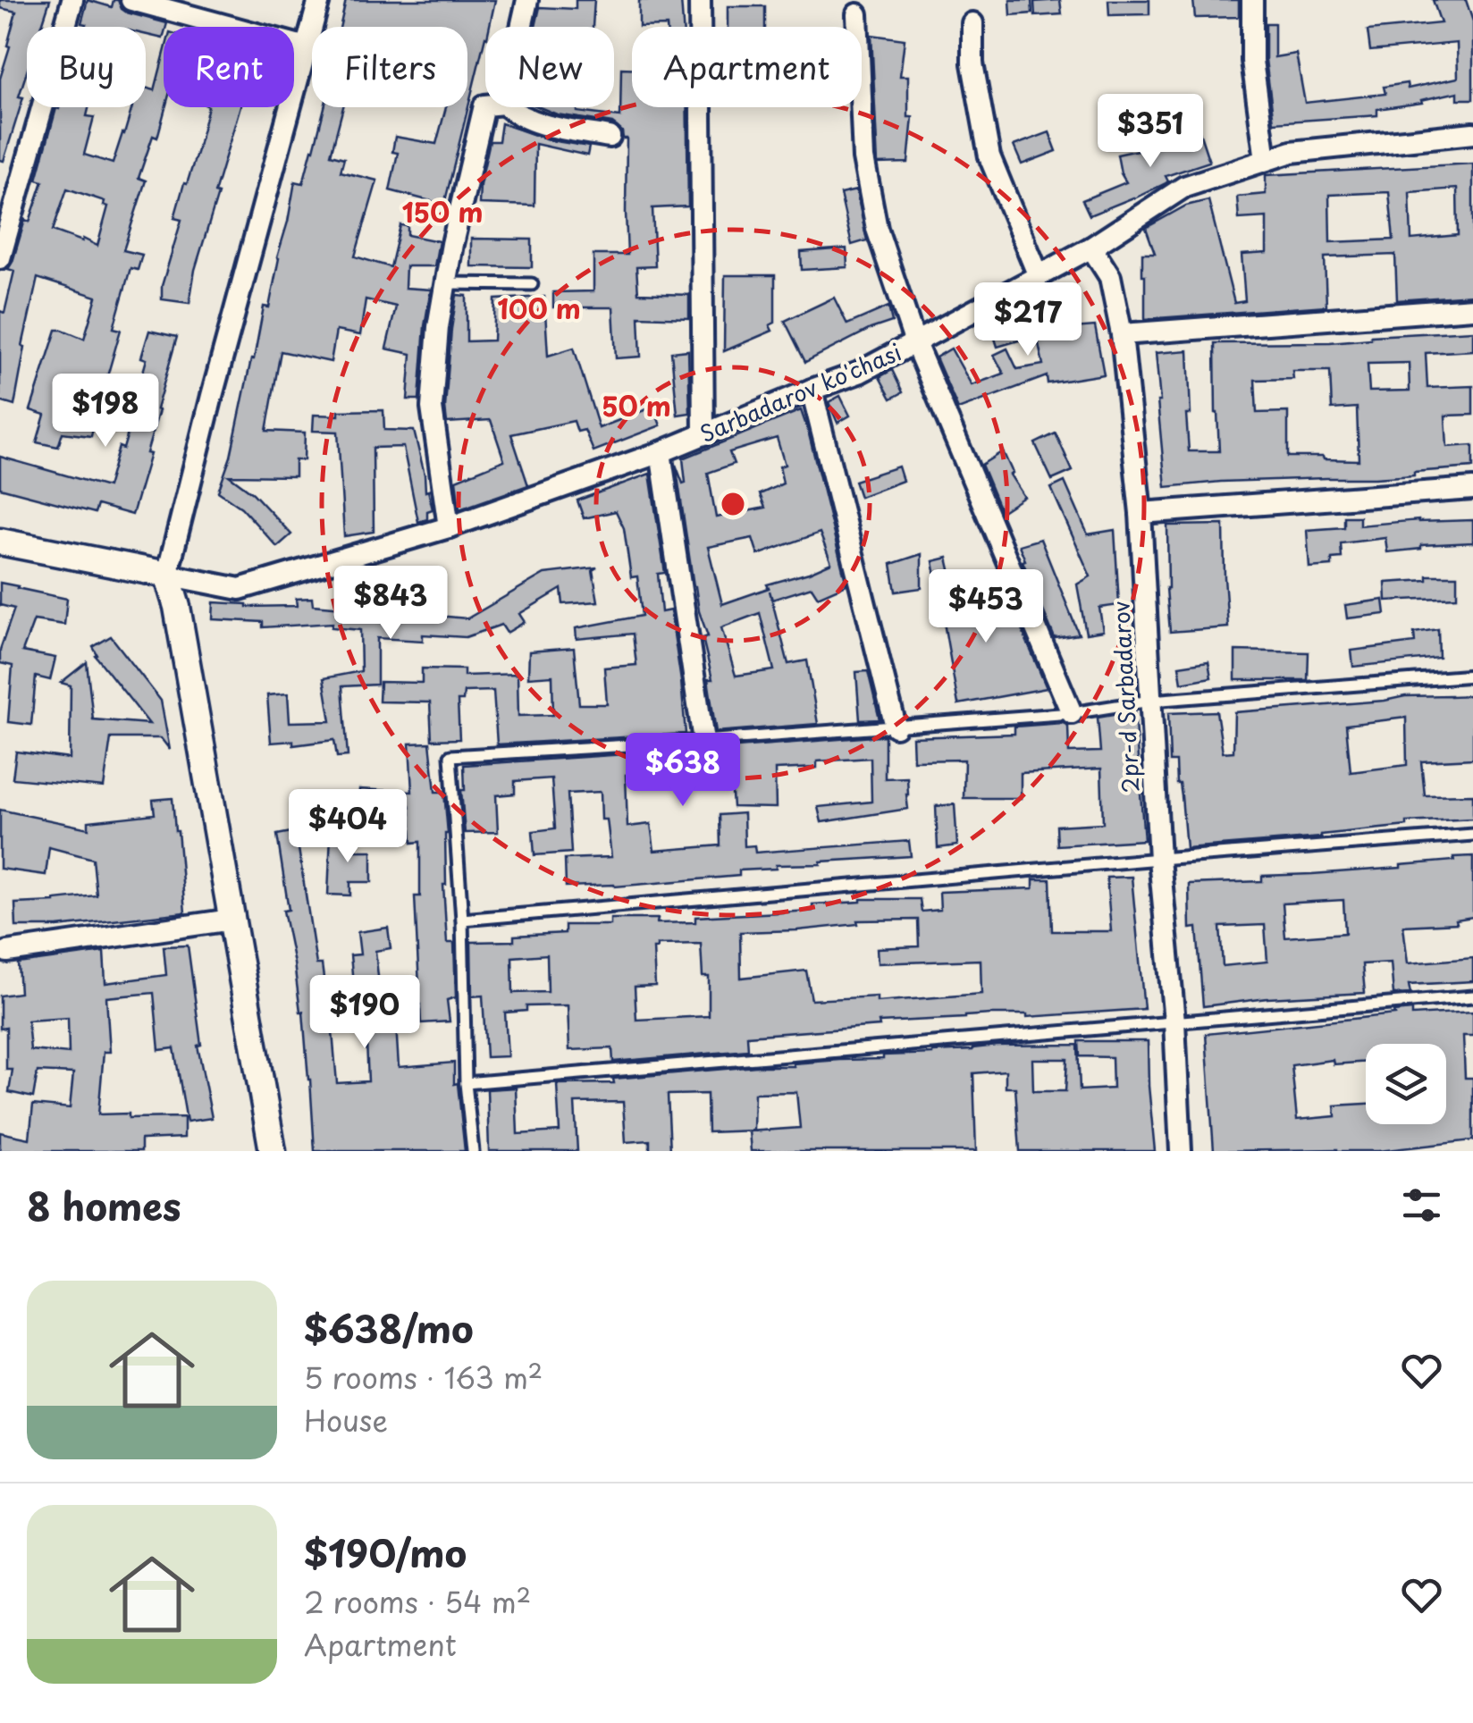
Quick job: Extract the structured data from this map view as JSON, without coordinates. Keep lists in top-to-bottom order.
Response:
{
  "streets": {
    "street": ["Sarbadarov ko'chasi", "2pr-d Sarbadarov"]
  },
  "crossings": [
    ["Sarbadarov ko'chasi", "2pr-d Sarbadarov"]
  ],
  "page": {
    "chip": [
      "Buy",
      "Rent",
      "Filters",
      "New",
      "Apartment"
    ],
    "price": [
      "$351",
      "$217",
      "$198",
      "$843",
      "$453",
      "$638",
      "$404",
      "$190"
    ],
    "heading": "8 homes",
    "list": [
      {
        "name": "$638/mo",
        "note": "5 rooms · 163 m² · House"
      },
      {
        "name": "$190/mo",
        "note": "2 rooms · 54 m² · Apartment"
      }
    ]
  },
  "rings": ["150 m", "100 m", "50 m"]
}
